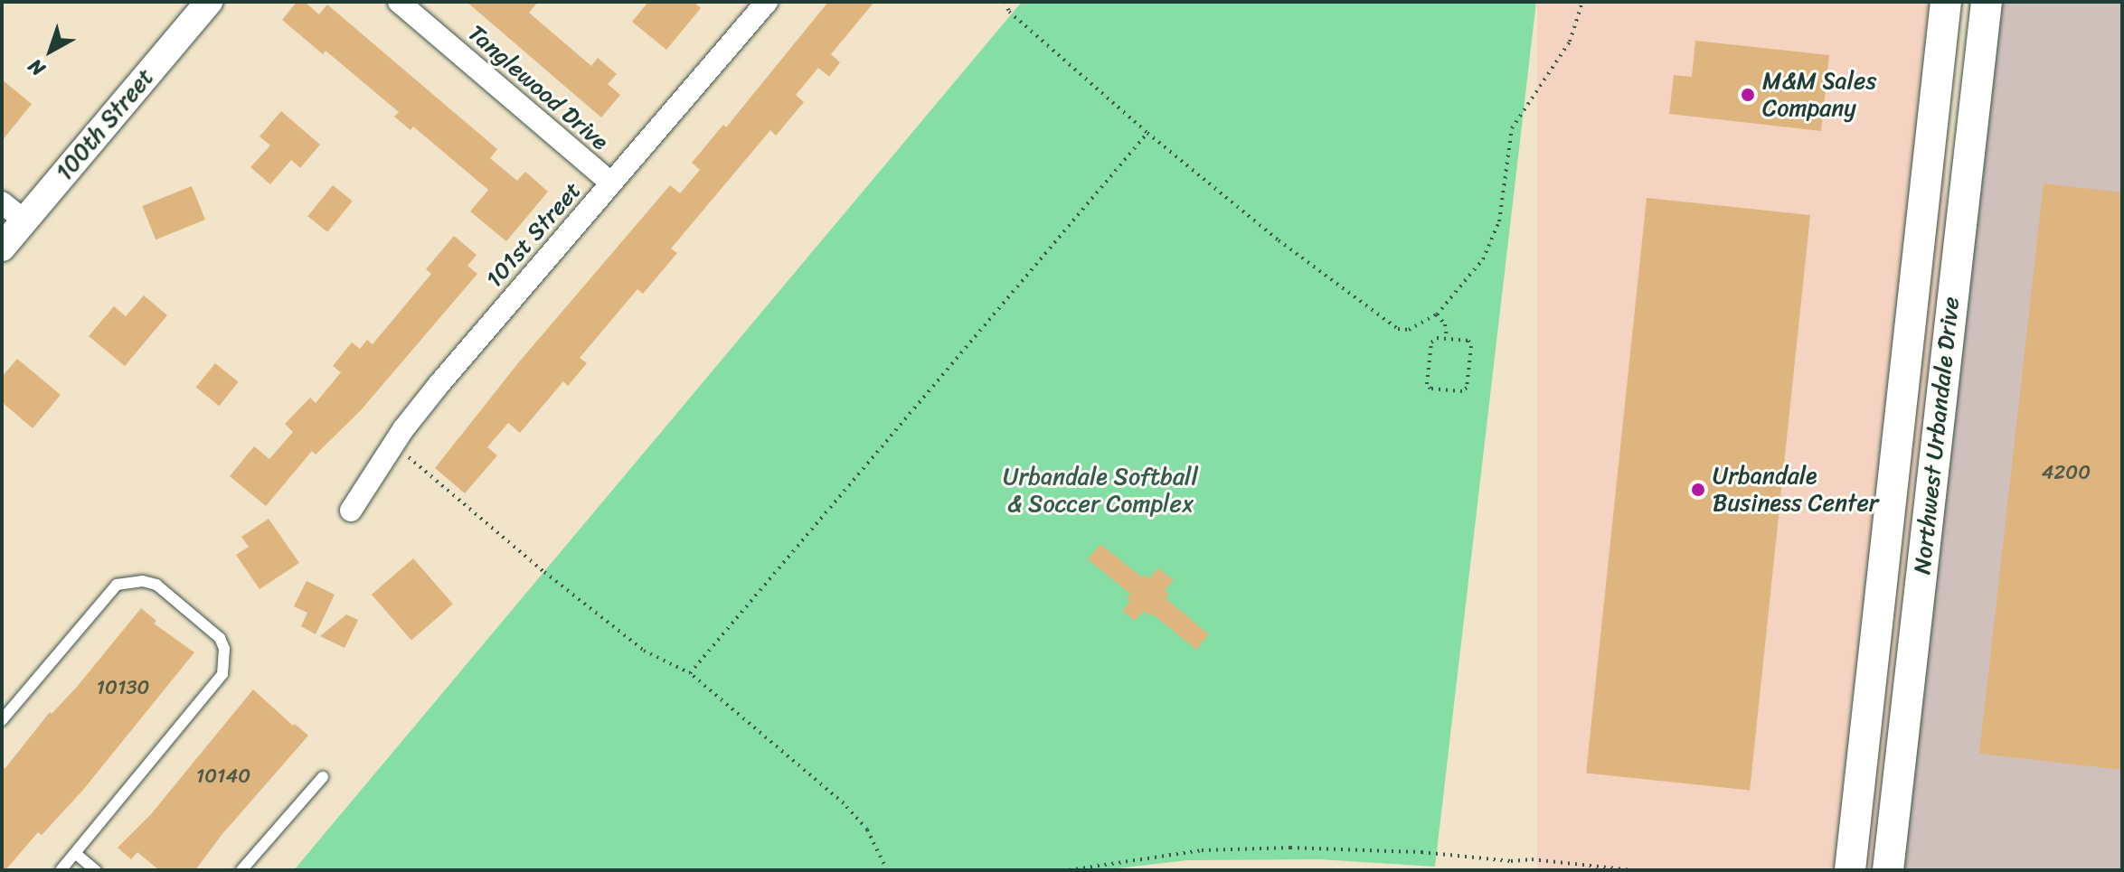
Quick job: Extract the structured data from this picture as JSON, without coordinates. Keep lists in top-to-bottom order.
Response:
{
  "streets": {
    "main road": ["Northwest Urbandale Drive"],
    "street": ["Tanglewood Drive", "100th Street", "101st Street"]
  },
  "crossings": [
    ["Tanglewood Drive", "101st Street"]
  ],
  "parks": ["Urbandale Softball & Soccer Complex"],
  "places": ["M&M Sales Company", "Urbandale Business Center"],
  "house_numbers": ["4200", "10130", "10140"],
  "north": "bottom left"
}
